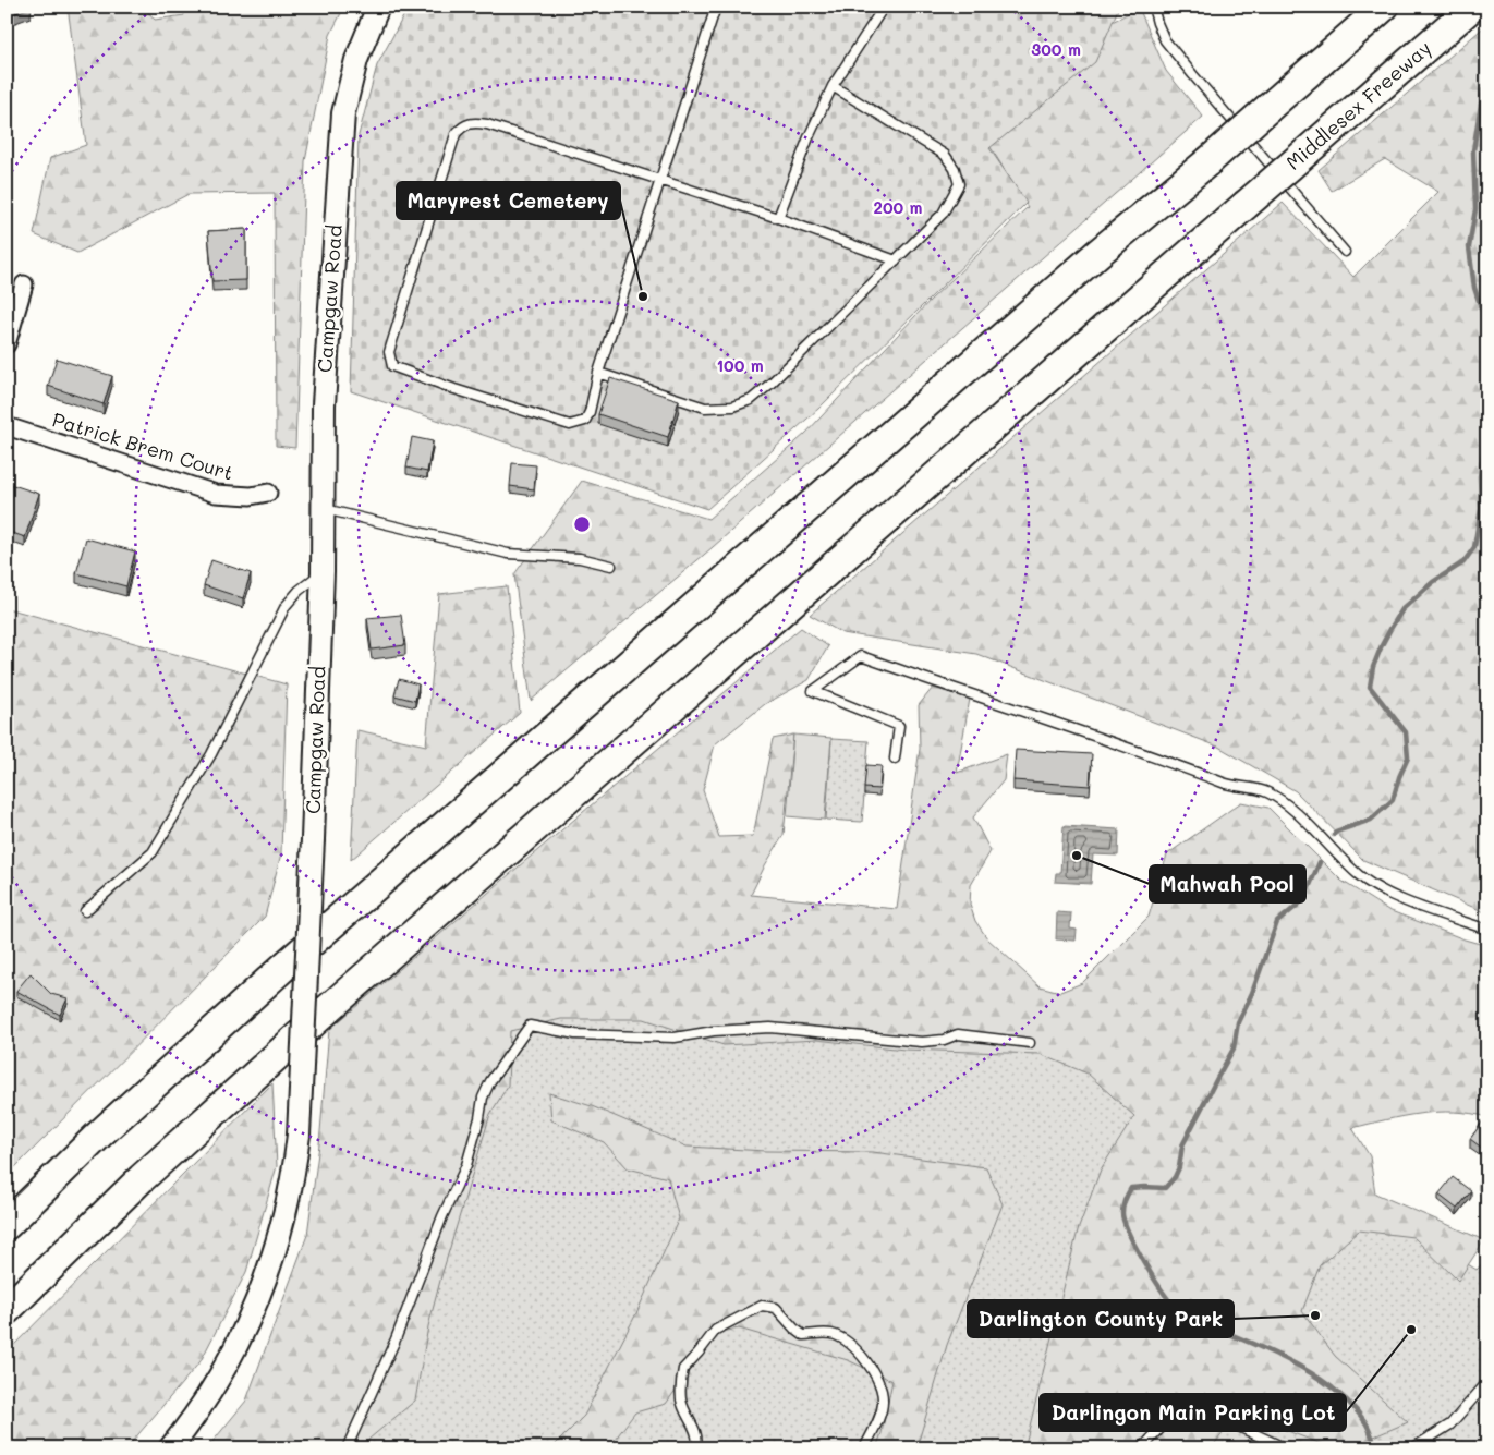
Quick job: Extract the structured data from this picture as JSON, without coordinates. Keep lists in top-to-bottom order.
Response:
{
  "streets": {
    "highway": ["Middlesex Freeway"],
    "main road": ["Campgaw Road"],
    "street": ["Patrick Brem Court"]
  },
  "places": [
    "Maryrest Cemetery",
    "Mahwah Pool",
    "Darlington County Park",
    "Darlingon Main Parking Lot"
  ],
  "rings": ["300 m", "200 m", "100 m"]
}
